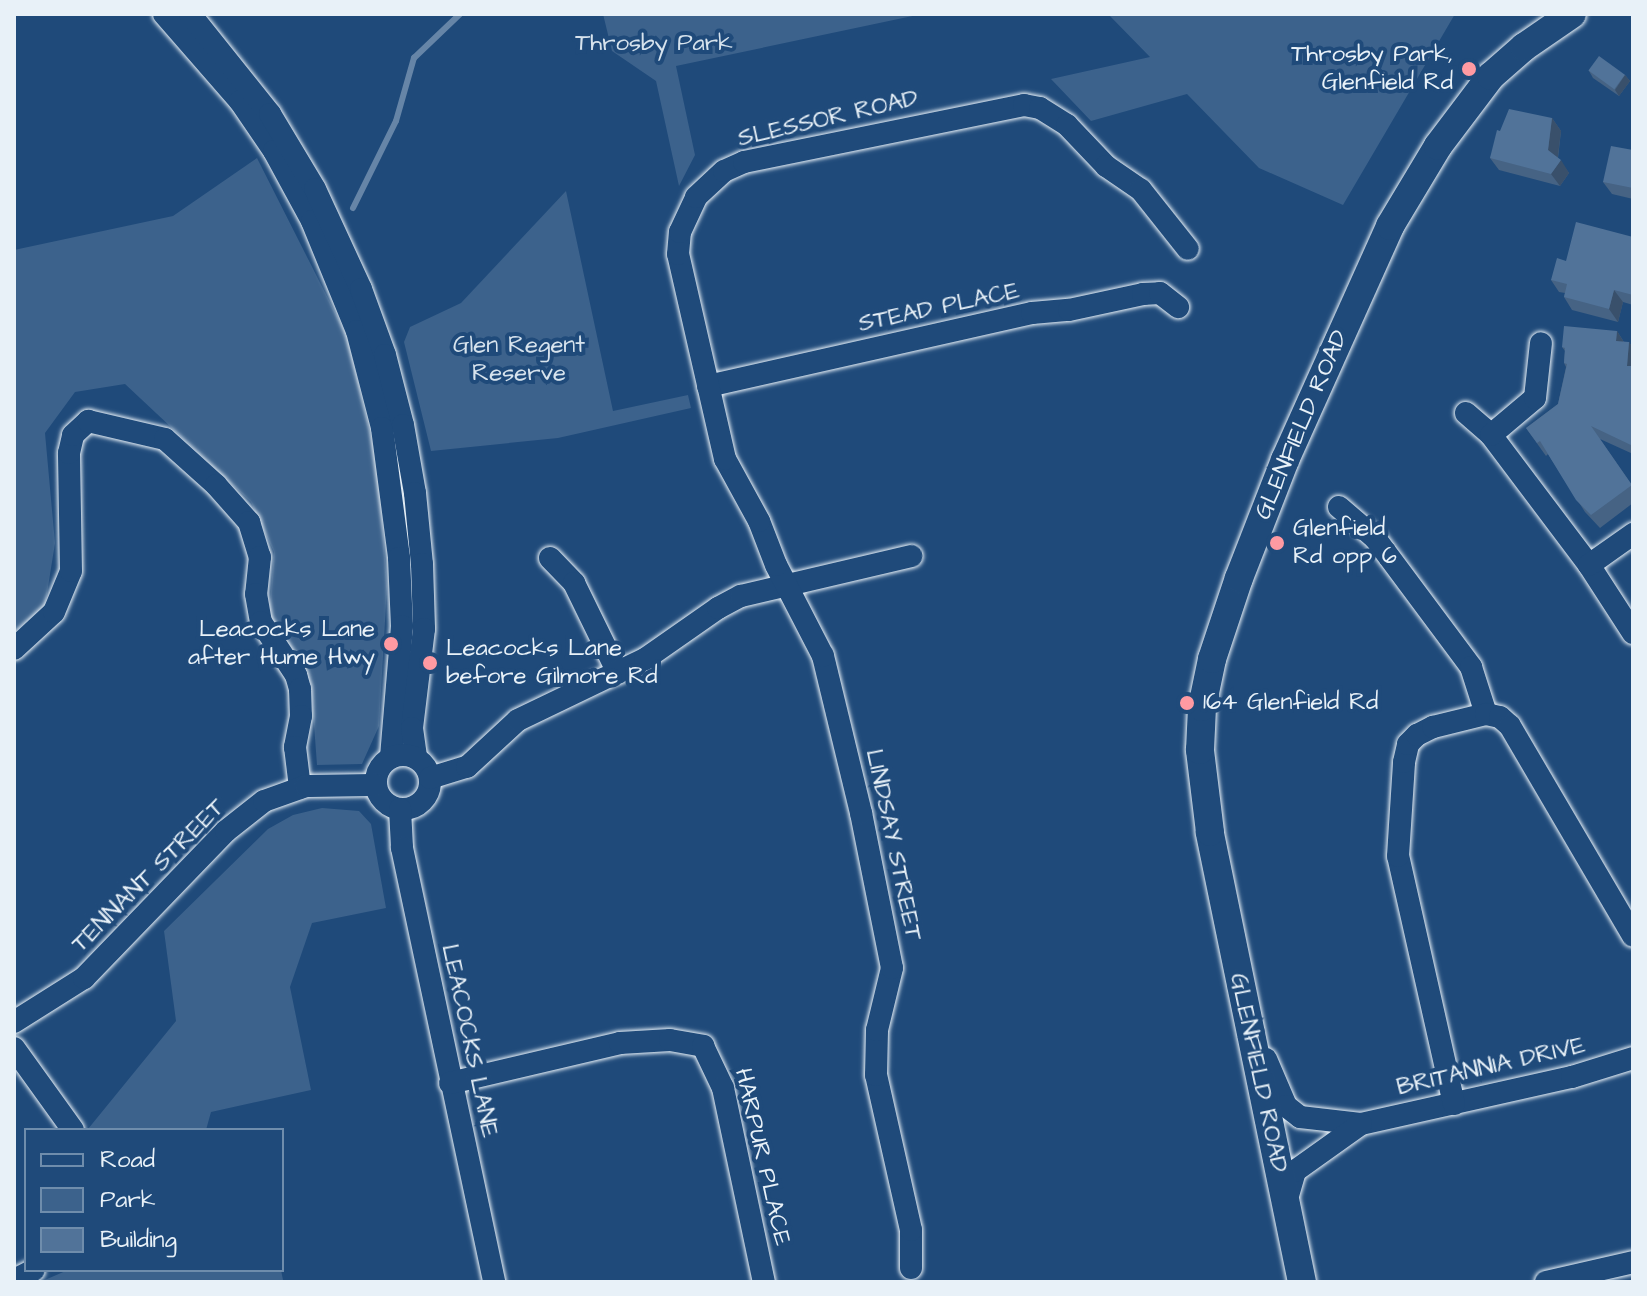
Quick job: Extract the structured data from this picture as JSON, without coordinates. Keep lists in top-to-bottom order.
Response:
{
  "streets": {
    "main road": ["GLENFIELD ROAD"],
    "street": [
      "SLESSOR ROAD",
      "STEAD PLACE",
      "LINDSAY STREET",
      "TENNANT STREET",
      "LEACOCKS LANE",
      "BRITANNIA DRIVE",
      "HARPUR PLACE"
    ]
  },
  "crossings": [
    ["SLESSOR ROAD", "STEAD PLACE"],
    ["SLESSOR ROAD", "LINDSAY STREET"],
    ["GLENFIELD ROAD", "BRITANNIA DRIVE"],
    ["TENNANT STREET", "LEACOCKS LANE"],
    ["LEACOCKS LANE", "HARPUR PLACE"]
  ],
  "parks": ["Throsby Park", "Glen Regent Reserve"],
  "places": [
    "Throsby Park, Glenfield Rd",
    "Glenfield Rd opp 6",
    "Leacocks Lane after Hume Hwy",
    "Leacocks Lane before Gilmore Rd",
    "164 Glenfield Rd"
  ],
  "legend": ["Road", "Park", "Building"]
}
